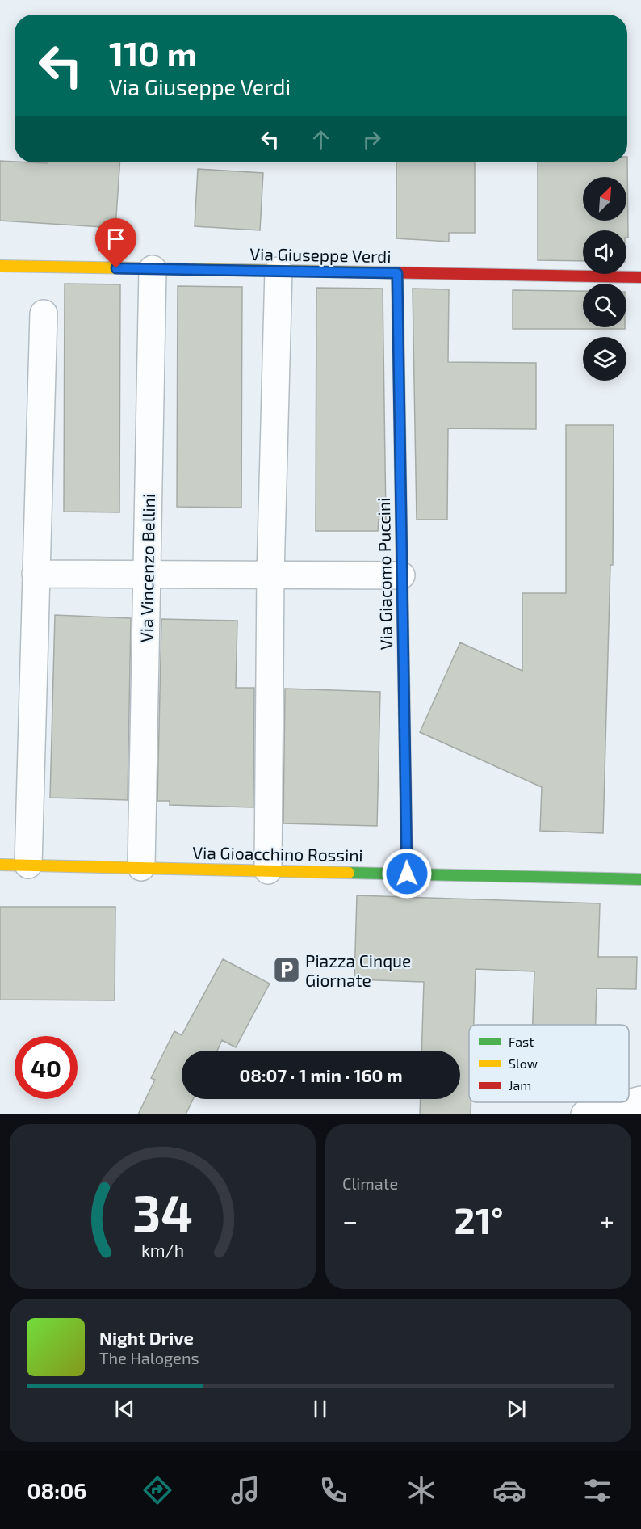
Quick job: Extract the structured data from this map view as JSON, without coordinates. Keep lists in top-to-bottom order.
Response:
{
  "streets": {
    "street": [
      "Via Giuseppe Verdi",
      "Via Vincenzo Bellini",
      "Via Giacomo Puccini",
      "Via Gioacchino Rossini"
    ]
  },
  "crossings": [
    ["Via Giuseppe Verdi", "Via Vincenzo Bellini"],
    ["Via Giuseppe Verdi", "Via Giacomo Puccini"],
    ["Via Vincenzo Bellini", "Via Gioacchino Rossini"],
    ["Via Giacomo Puccini", "Via Gioacchino Rossini"]
  ],
  "places": {
    "parking": ["Piazza Cinque Giornate"]
  },
  "legend": ["Fast", "Slow", "Jam"],
  "north": "top right",
  "page": {
    "turn": ["110 m", "Via Giuseppe Verdi"],
    "limit": "40",
    "trip": "08:07 · 1 min · 160 m",
    "tile": "Climate",
    "heat": ["−", "21°", "+"],
    "song": ["Night Drive", "The Halogens"],
    "tabs": "08:06",
    "gauge": ["34", "km/h"]
  }
}
